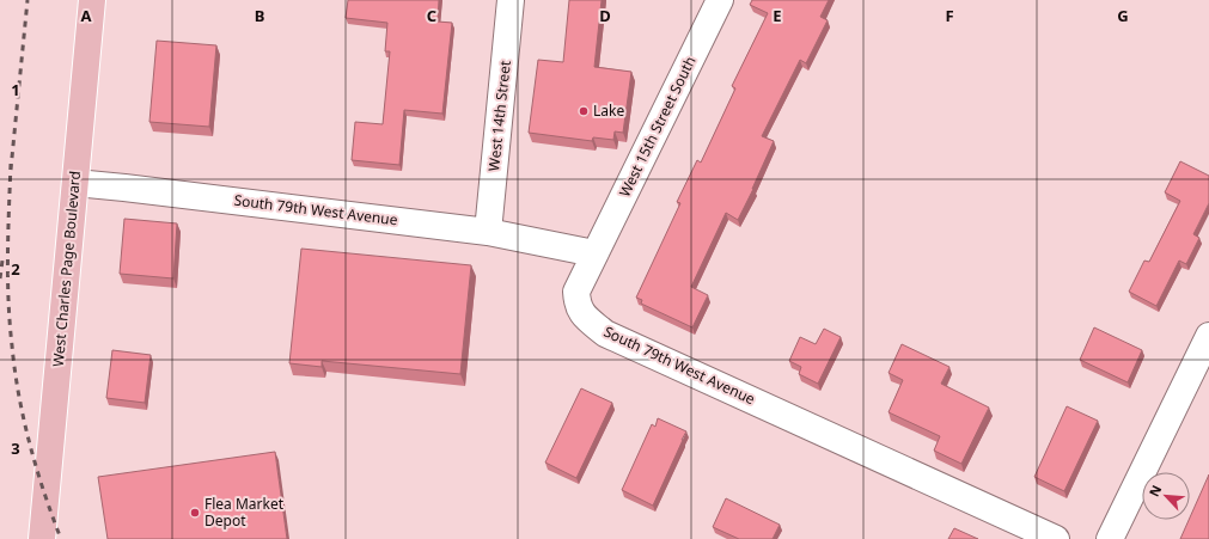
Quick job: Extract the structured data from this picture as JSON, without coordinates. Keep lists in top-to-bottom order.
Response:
{
  "streets": {
    "main road": ["West Charles Page Boulevard"],
    "street": ["West 14th Street", "West 15th Street South", "South 79th West Avenue"]
  },
  "crossings": [
    ["West 14th Street", "South 79th West Avenue"],
    ["West 15th Street South", "South 79th West Avenue"],
    ["South 79th West Avenue", "West Charles Page Boulevard"]
  ],
  "places": ["Lake", "Flea Market Depot"],
  "north": "top left",
  "grid": {
    "columns": [
      "A",
      "B",
      "C",
      "D",
      "E",
      "F",
      "G"
    ],
    "rows": ["1", "2", "3"]
  }
}
